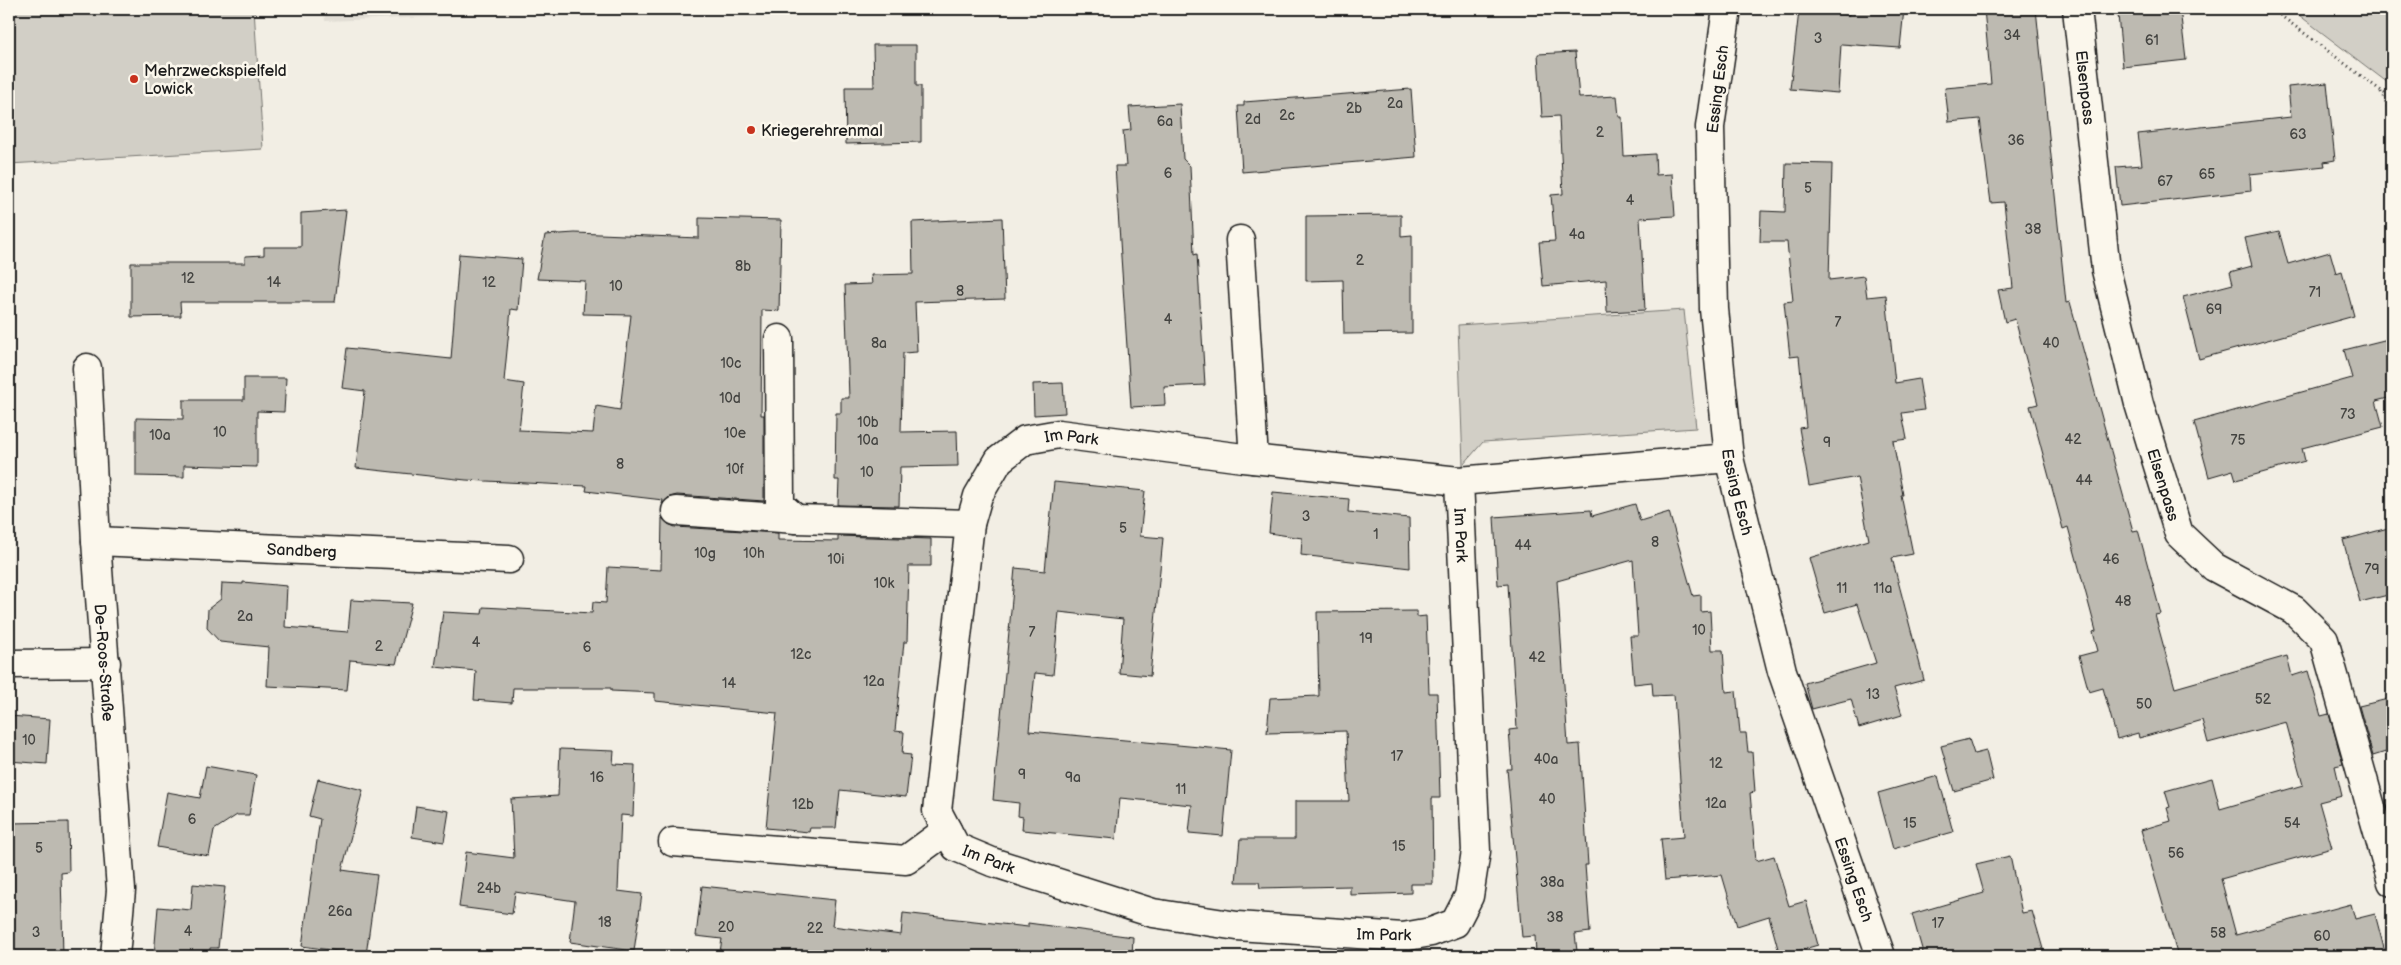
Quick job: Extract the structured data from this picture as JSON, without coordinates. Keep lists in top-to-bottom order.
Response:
{
  "streets": {
    "street": [
      "Elsenpass",
      "Essing Esch",
      "Im Park",
      "Sandberg",
      "De-Roos-Straße"
    ]
  },
  "crossings": [
    ["Essing Esch", "Im Park"],
    ["Sandberg", "De-Roos-Straße"]
  ],
  "places": ["Mehrzweckspielfeld Lowick", "Kriegerehrenmal"],
  "house_numbers": [
    "34",
    "3",
    "61",
    "2a",
    "2b",
    "2c",
    "2d",
    "6a",
    "2",
    "63",
    "36",
    "6",
    "65",
    "67",
    "5",
    "4",
    "38",
    "4a",
    "2",
    "8b",
    "12",
    "14",
    "12",
    "10",
    "8",
    "71",
    "69",
    "4",
    "7",
    "8a",
    "40",
    "10c",
    "10d",
    "73",
    "10b",
    "10",
    "10e",
    "10a",
    "42",
    "10a",
    "75",
    "9",
    "8",
    "10f",
    "10",
    "44",
    "3",
    "5",
    "1",
    "8",
    "44",
    "10g",
    "10h",
    "10i",
    "46",
    "79",
    "10k",
    "11",
    "11a",
    "48",
    "2a",
    "10",
    "7",
    "19",
    "4",
    "2",
    "6",
    "12c",
    "42",
    "12a",
    "14",
    "13",
    "52",
    "50",
    "10",
    "17",
    "40a",
    "12",
    "9",
    "16",
    "9a",
    "11",
    "40",
    "12a",
    "12b",
    "6",
    "15",
    "54",
    "15",
    "5",
    "56",
    "38a",
    "24b",
    "26a",
    "38",
    "18",
    "17",
    "20",
    "22",
    "4",
    "3",
    "58",
    "60"
  ]
}
